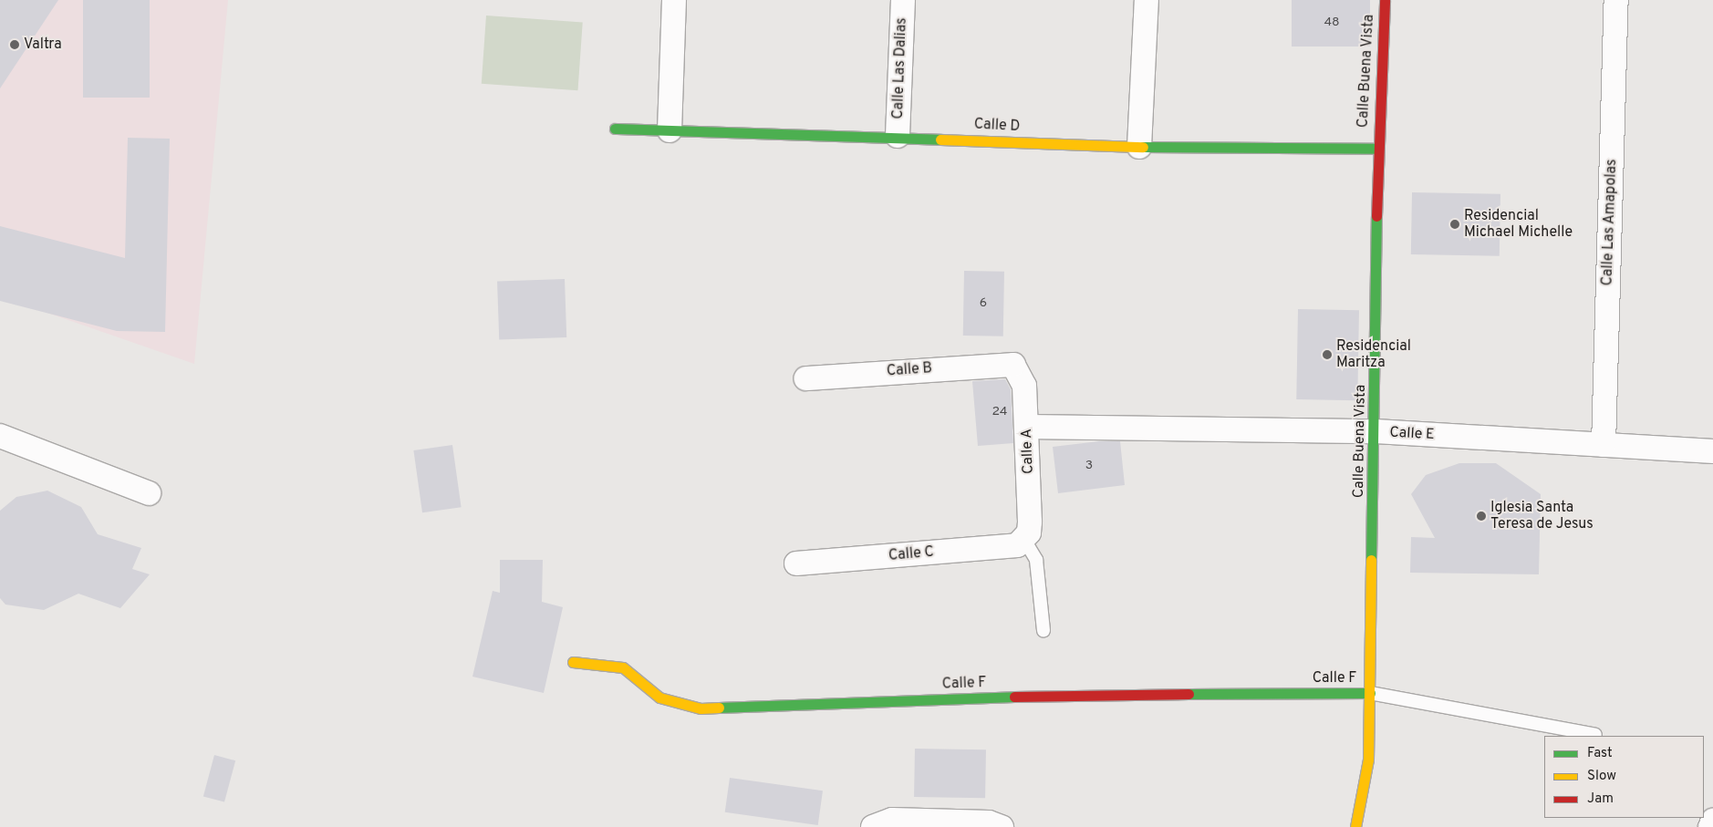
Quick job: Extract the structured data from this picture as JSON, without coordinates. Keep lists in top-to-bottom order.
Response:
{
  "streets": {
    "street": [
      "Calle Las Dalias",
      "Calle Buena Vista",
      "Calle D",
      "Calle Las Amapolas",
      "Calle B",
      "Calle E",
      "Calle A",
      "Calle C",
      "Calle F"
    ]
  },
  "crossings": [
    ["Calle Las Dalias", "Calle D"],
    ["Calle Buena Vista", "Calle D"],
    ["Calle Buena Vista", "Calle E"],
    ["Calle Buena Vista", "Calle F"],
    ["Calle Las Amapolas", "Calle E"],
    ["Calle B", "Calle A"],
    ["Calle E", "Calle A"],
    ["Calle A", "Calle C"]
  ],
  "places": [
    "Valtra",
    "Residencial Michael Michelle",
    "Residencial Maritza",
    "Iglesia Santa Teresa de Jesus"
  ],
  "house_numbers": [
    "48",
    "6",
    "24",
    "3"
  ],
  "legend": ["Fast", "Slow", "Jam"]
}
